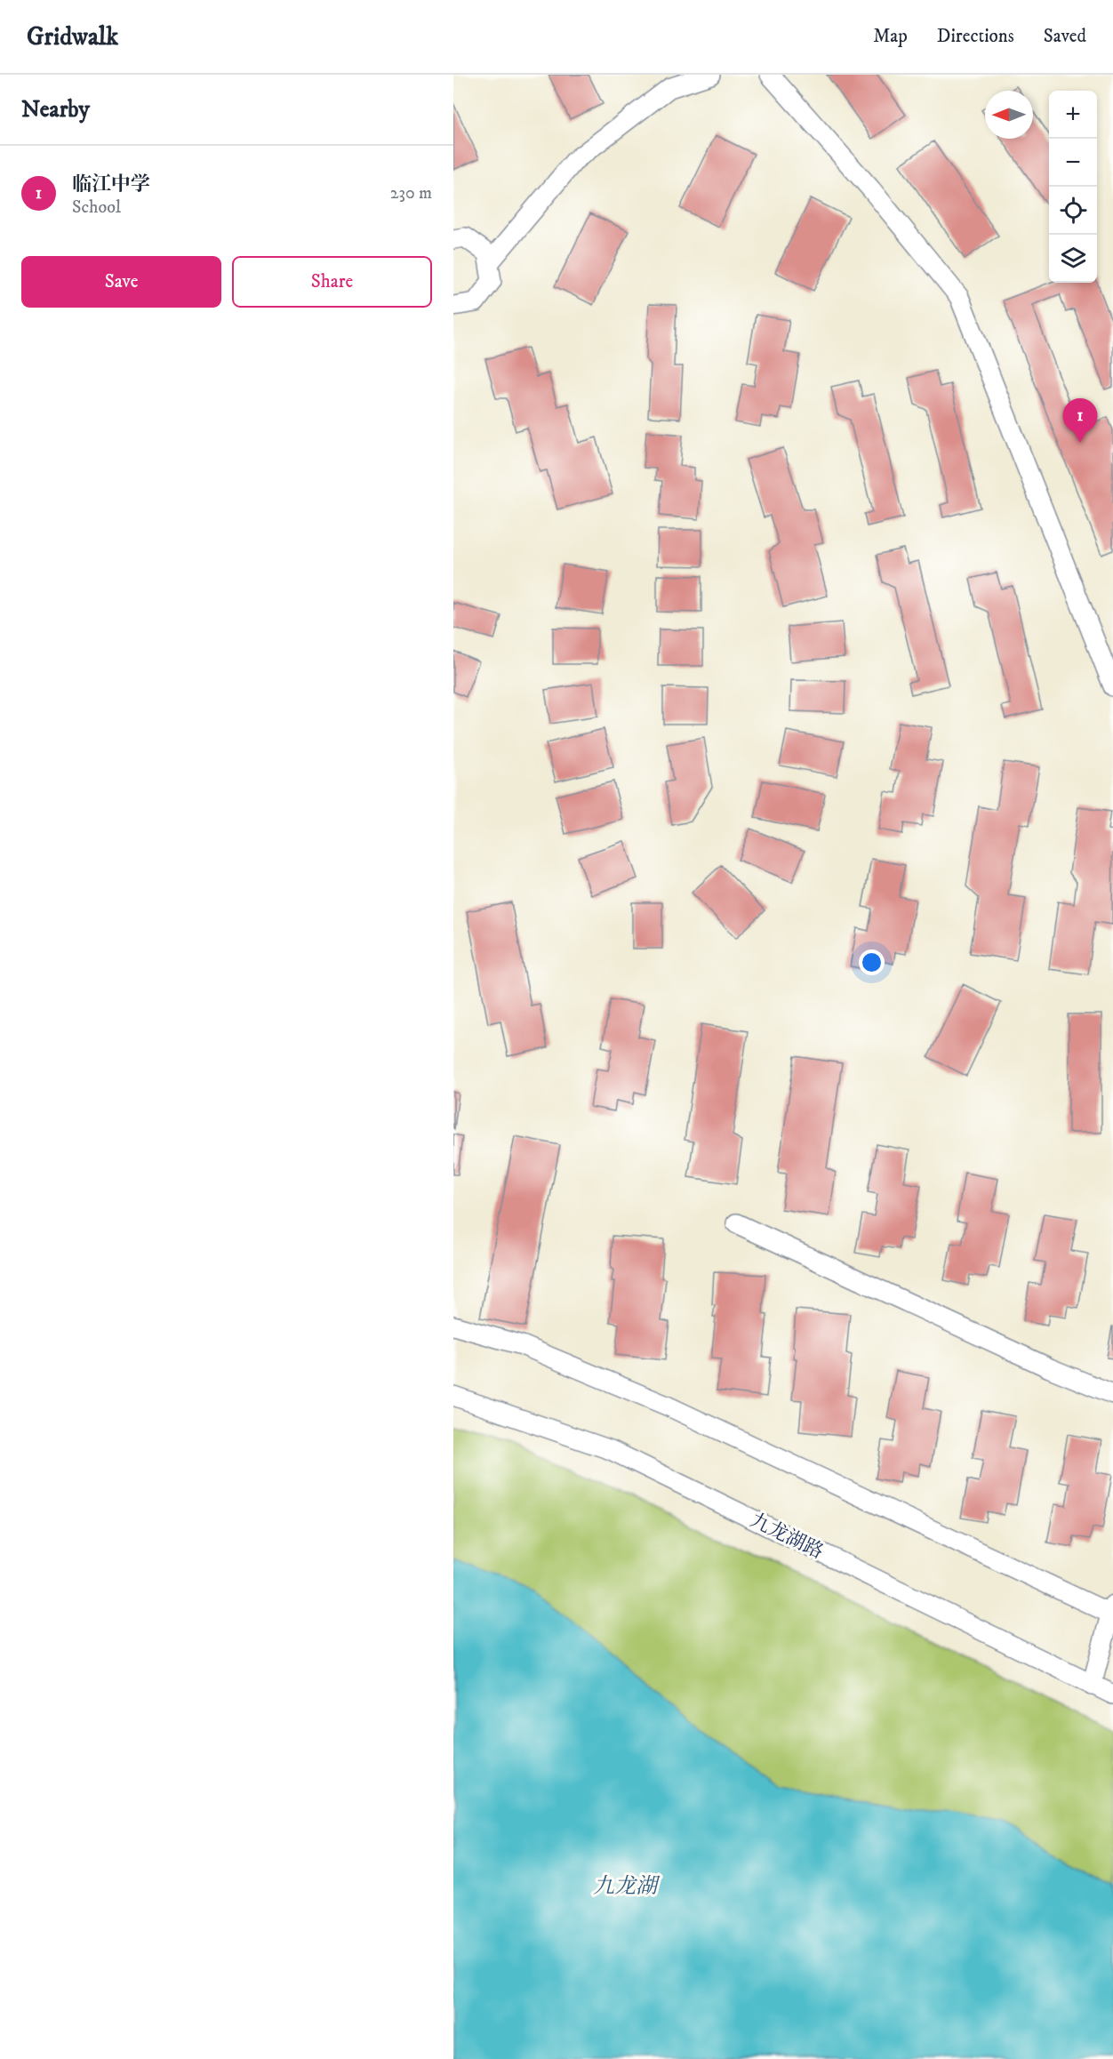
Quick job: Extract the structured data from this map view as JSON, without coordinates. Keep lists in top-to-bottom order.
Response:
{
  "streets": {
    "street": ["九龙湖路"]
  },
  "water": ["九龙湖"],
  "north": "left",
  "page": {
    "header": "Gridwalk",
    "nav": ["Map", "Directions", "Saved"],
    "heading": "Nearby",
    "map_buttons": ["+", "−"],
    "list": [
      {
        "mark": "1",
        "name": "临江中学",
        "note": "School",
        "value": "230 m"
      }
    ],
    "buttons": ["Save", "Share"],
    "pins": "1"
  }
}
